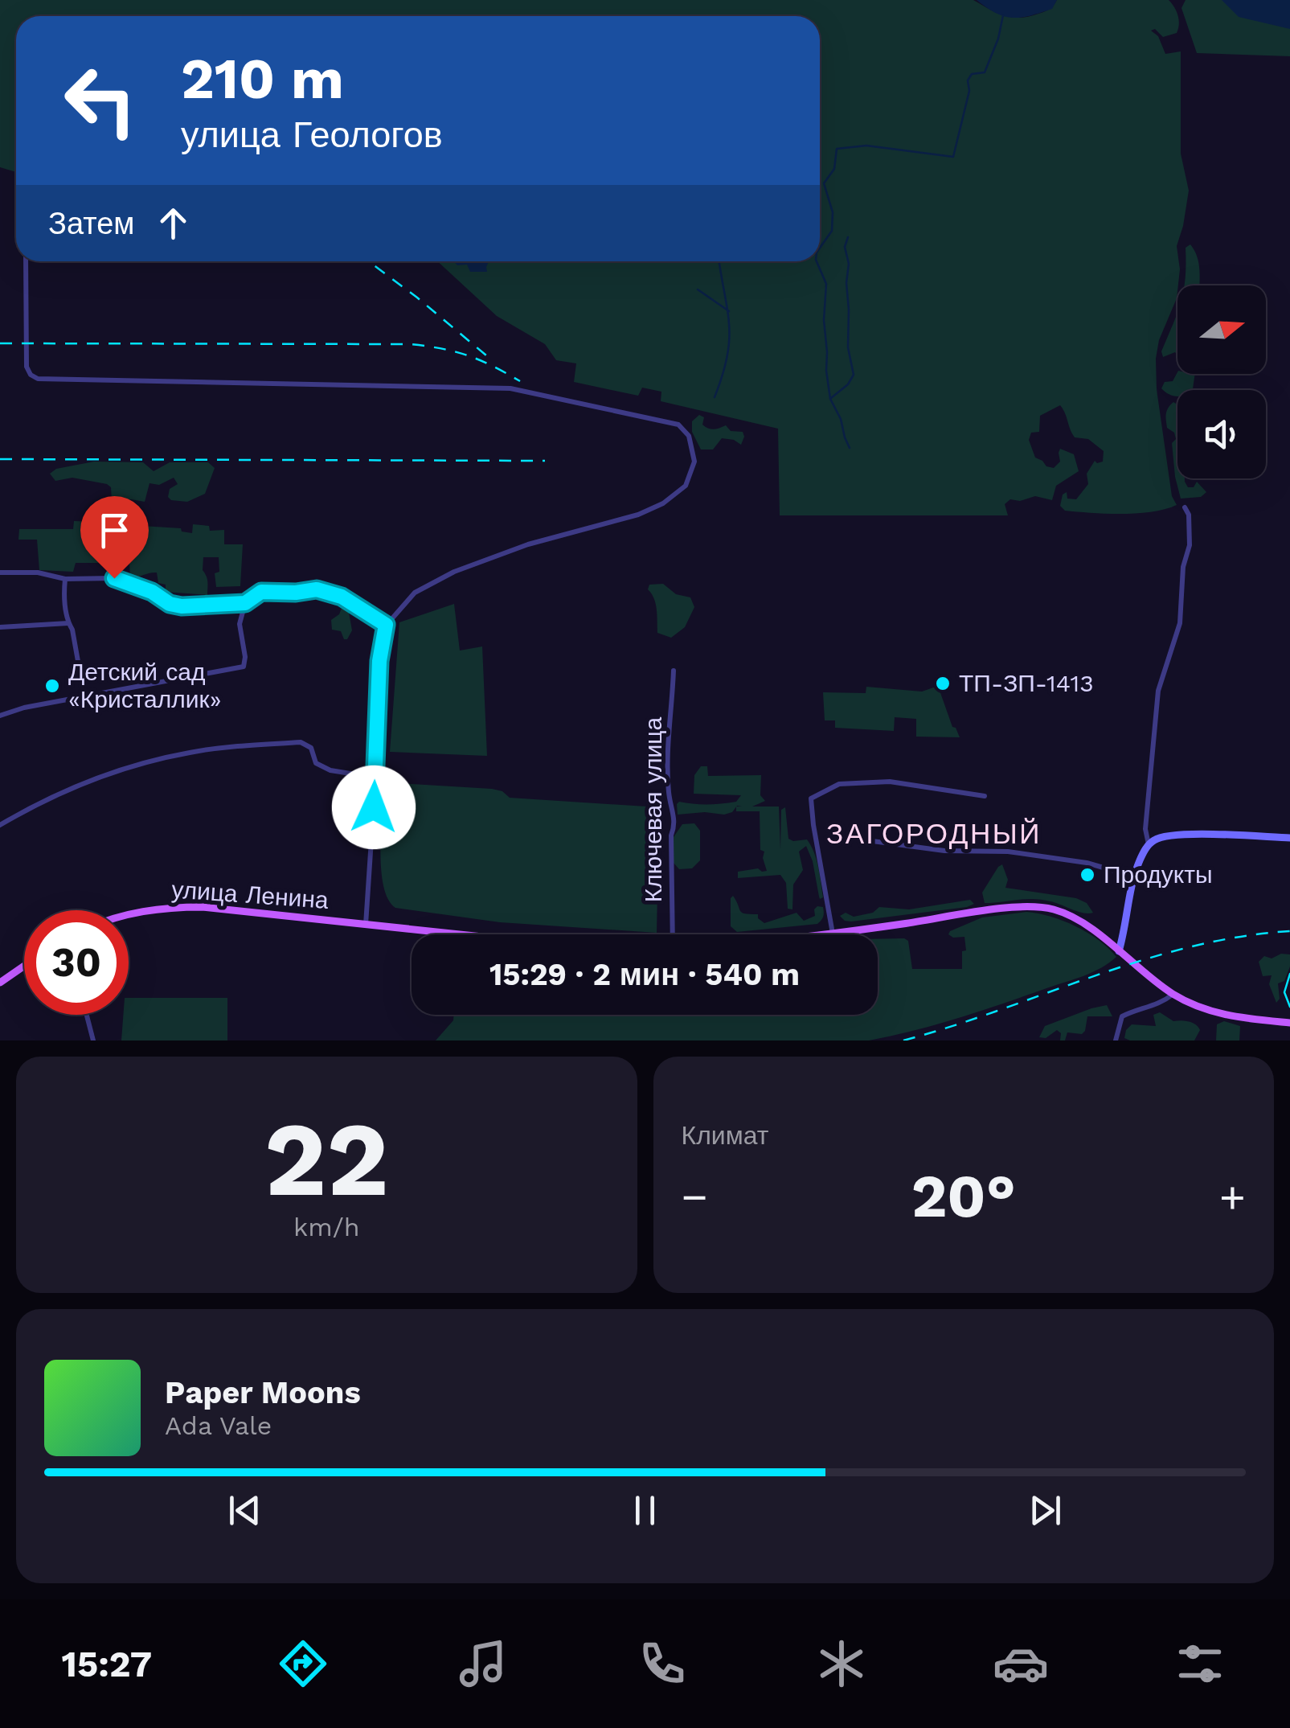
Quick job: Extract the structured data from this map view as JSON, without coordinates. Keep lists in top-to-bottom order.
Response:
{
  "streets": {
    "main road": ["улица Ленина"],
    "street": ["Ключевая улица"]
  },
  "districts": ["ЗАГОРОДНЫЙ"],
  "places": ["ТП-ЗП-1413", "Детский сад «Кристаллик»", "Продукты"],
  "north": "right",
  "page": {
    "turn": ["210 m", "улица Геологов"],
    "then": "Затем",
    "limit": "30",
    "trip": "15:29 · 2 мин · 540 m",
    "tile": [
      ["22", "km/h"],
      "Климат"
    ],
    "heat": ["−", "20°", "+"],
    "song": ["Paper Moons", "Ada Vale"],
    "tabs": "15:27"
  }
}
